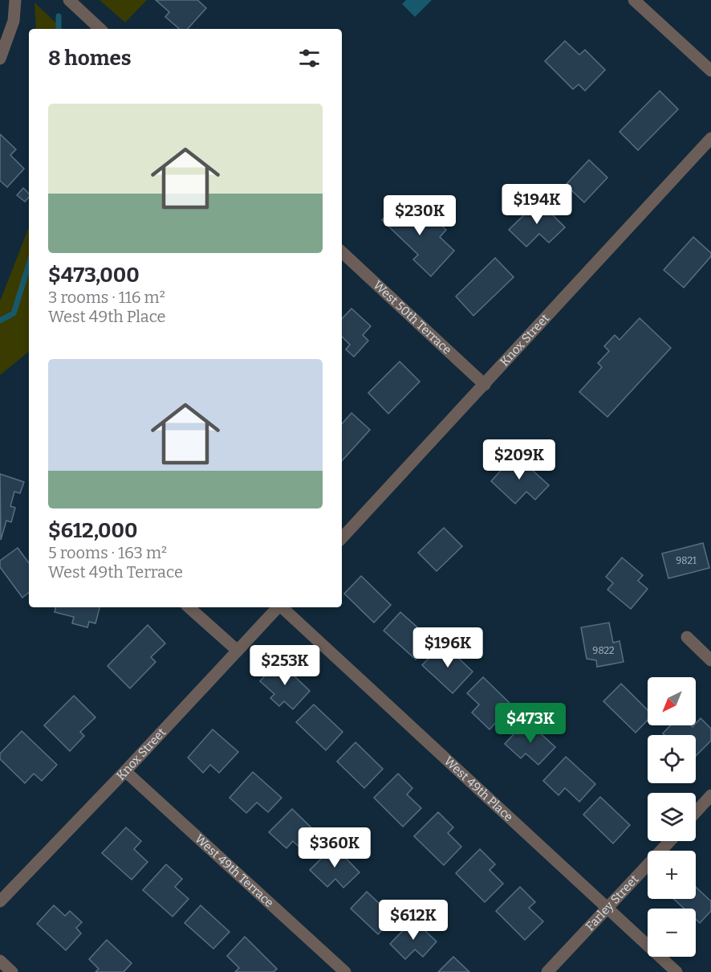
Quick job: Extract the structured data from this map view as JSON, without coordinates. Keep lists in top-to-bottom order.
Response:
{
  "streets": {
    "street": [
      "West 50th Terrace",
      "Knox Street",
      "West 49th Place",
      "West 49th Terrace",
      "Farley Street"
    ]
  },
  "crossings": [
    ["West 50th Terrace", "Knox Street"],
    ["Knox Street", "West 49th Terrace"],
    ["West 49th Place", "Farley Street"]
  ],
  "house_numbers": ["9821", "9822"],
  "north": "bottom left",
  "page": {
    "heading": "8 homes",
    "list": [
      {
        "name": "$473,000",
        "note": "3 rooms · 116 m² · West 49th Place"
      },
      {
        "name": "$612,000",
        "note": "5 rooms · 163 m² · West 49th Terrace"
      }
    ],
    "price": [
      "$194K",
      "$230K",
      "$209K",
      "$196K",
      "$253K",
      "$473K",
      "$360K",
      "$612K"
    ],
    "map_buttons": ["+", "−"]
  }
}
